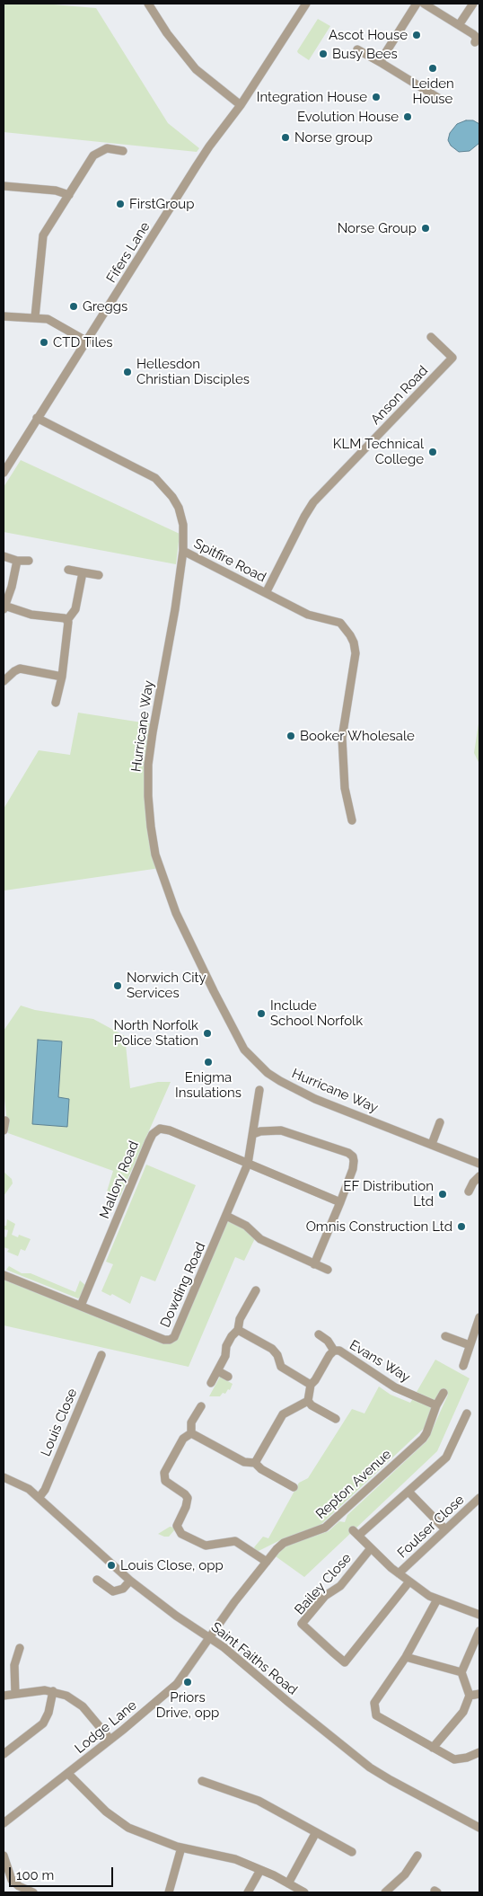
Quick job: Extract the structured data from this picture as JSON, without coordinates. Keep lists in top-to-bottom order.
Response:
{
  "streets": {
    "street": [
      "Fifers Lane",
      "Anson Road",
      "Spitfire Road",
      "Hurricane Way",
      "Mallory Road",
      "Dowding Road",
      "Evans Way",
      "Louis Close",
      "Repton Avenue",
      "Foulser Close",
      "Bailey Close",
      "Saint Faiths Road",
      "Lodge Lane"
    ]
  },
  "crossings": [
    ["Fifers Lane", "Hurricane Way"],
    ["Anson Road", "Spitfire Road"],
    ["Spitfire Road", "Hurricane Way"],
    ["Mallory Road", "Dowding Road"],
    ["Evans Way", "Repton Avenue"],
    ["Louis Close", "Saint Faiths Road"],
    ["Repton Avenue", "Saint Faiths Road"],
    ["Repton Avenue", "Lodge Lane"],
    ["Saint Faiths Road", "Lodge Lane"]
  ],
  "places": [
    "Ascot House",
    "Busy Bees",
    "Leiden House",
    "Integration House",
    "Evolution House",
    "Norse group",
    "FirstGroup",
    "Norse Group",
    "Greggs",
    "CTD Tiles",
    "Hellesdon Christian Disciples",
    "KLM Technical College",
    "Booker Wholesale",
    "Norwich City Services",
    "Include School Norfolk",
    "North Norfolk Police Station",
    "Enigma Insulations",
    "EF Distribution Ltd",
    "Omnis Construction Ltd",
    "Louis Close, opp",
    "Priors Drive, opp"
  ],
  "scale_bar": "100 m"
}
